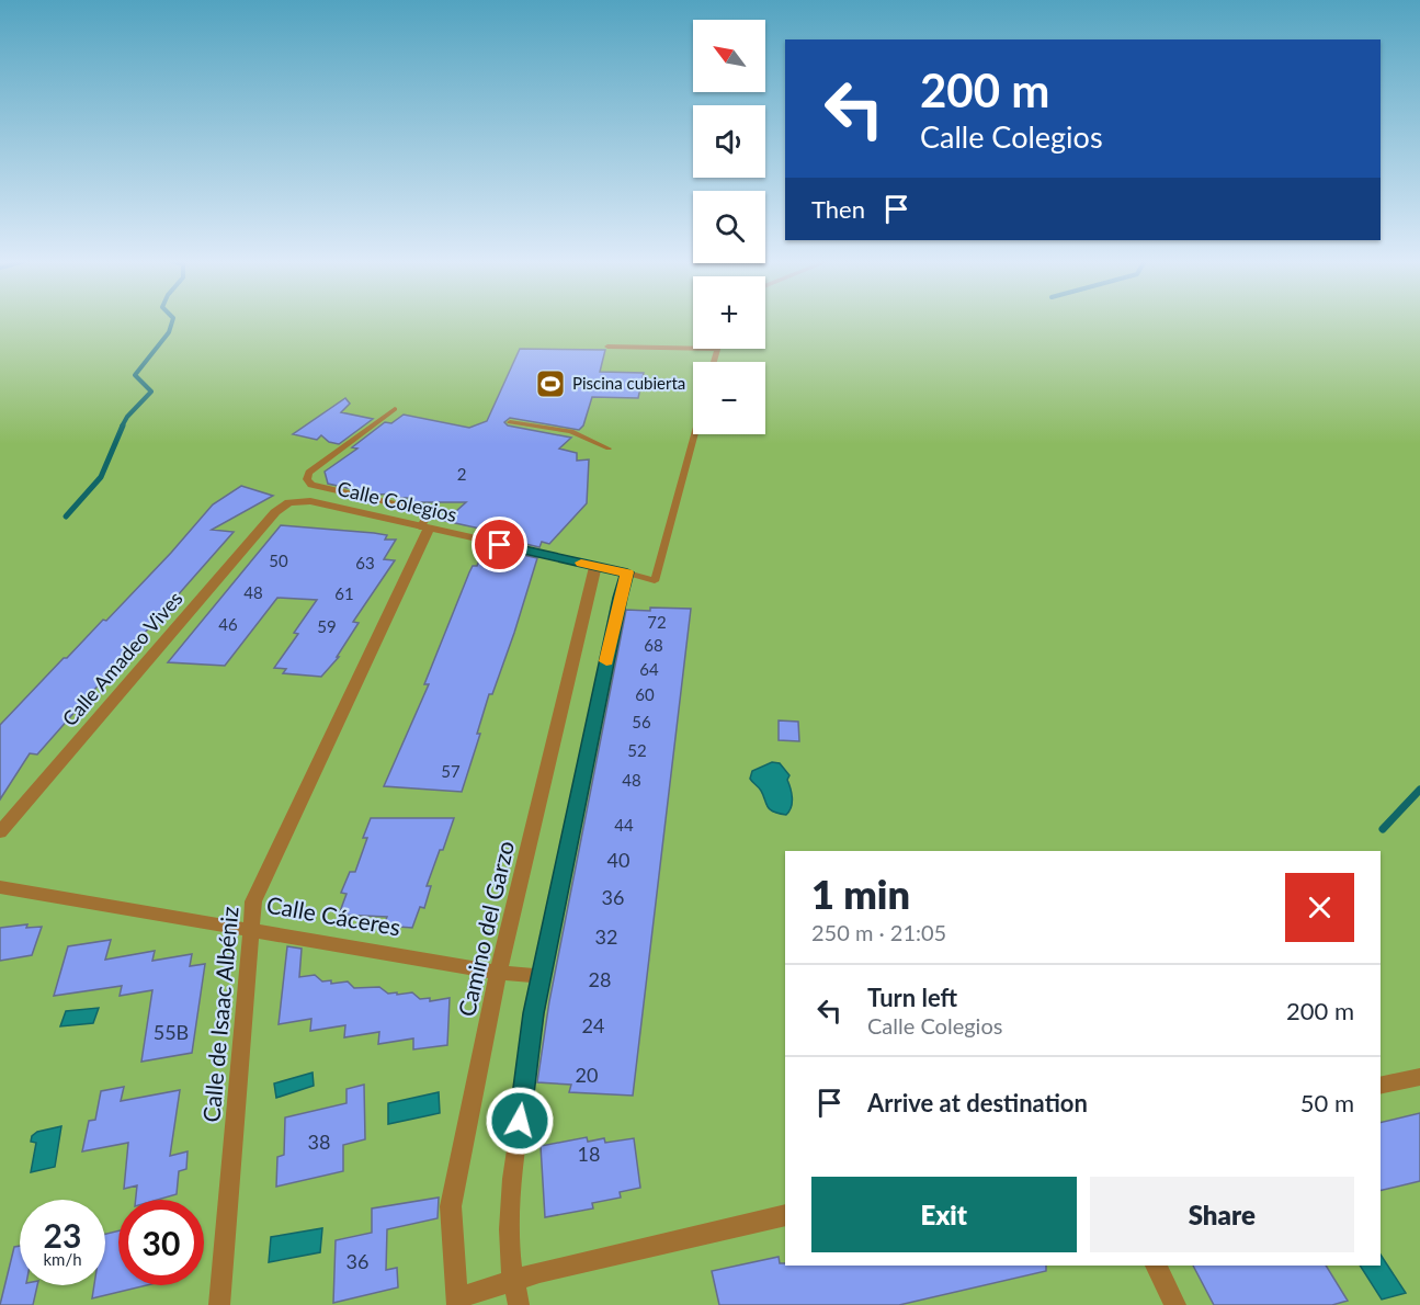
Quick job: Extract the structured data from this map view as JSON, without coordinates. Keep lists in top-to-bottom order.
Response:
{
  "streets": {
    "street": [
      "Calle Colegios",
      "Calle Amadeo Vives",
      "Calle Cáceres",
      "Camino del Garzo",
      "Calle de Isaac Albéniz"
    ]
  },
  "crossings": [
    ["Calle Colegios", "Calle Amadeo Vives"],
    ["Calle Colegios", "Camino del Garzo"],
    ["Calle Colegios", "Calle de Isaac Albéniz"],
    ["Calle Cáceres", "Camino del Garzo"],
    ["Calle Cáceres", "Calle de Isaac Albéniz"]
  ],
  "places": {
    "sports": ["Piscina cubierta"]
  },
  "house_numbers": [
    "2",
    "50",
    "63",
    "48",
    "61",
    "72",
    "46",
    "59",
    "68",
    "64",
    "60",
    "56",
    "52",
    "57",
    "48",
    "44",
    "40",
    "36",
    "32",
    "28",
    "24",
    "55B",
    "20",
    "38",
    "18",
    "36"
  ],
  "north": "top left",
  "page": {
    "map_buttons": ["+", "−"],
    "turn": ["200 m", "Calle Colegios"],
    "then": "Then",
    "heading": ["1 min", "250 m · 21:05"],
    "list": [
      {
        "name": "Turn left",
        "note": "Calle Colegios",
        "value": "200 m"
      },
      {
        "name": "Arrive at destination",
        "value": "50 m"
      }
    ],
    "buttons": ["Exit", "Share"],
    "speed": "23 km/h",
    "limit": "30"
  }
}
